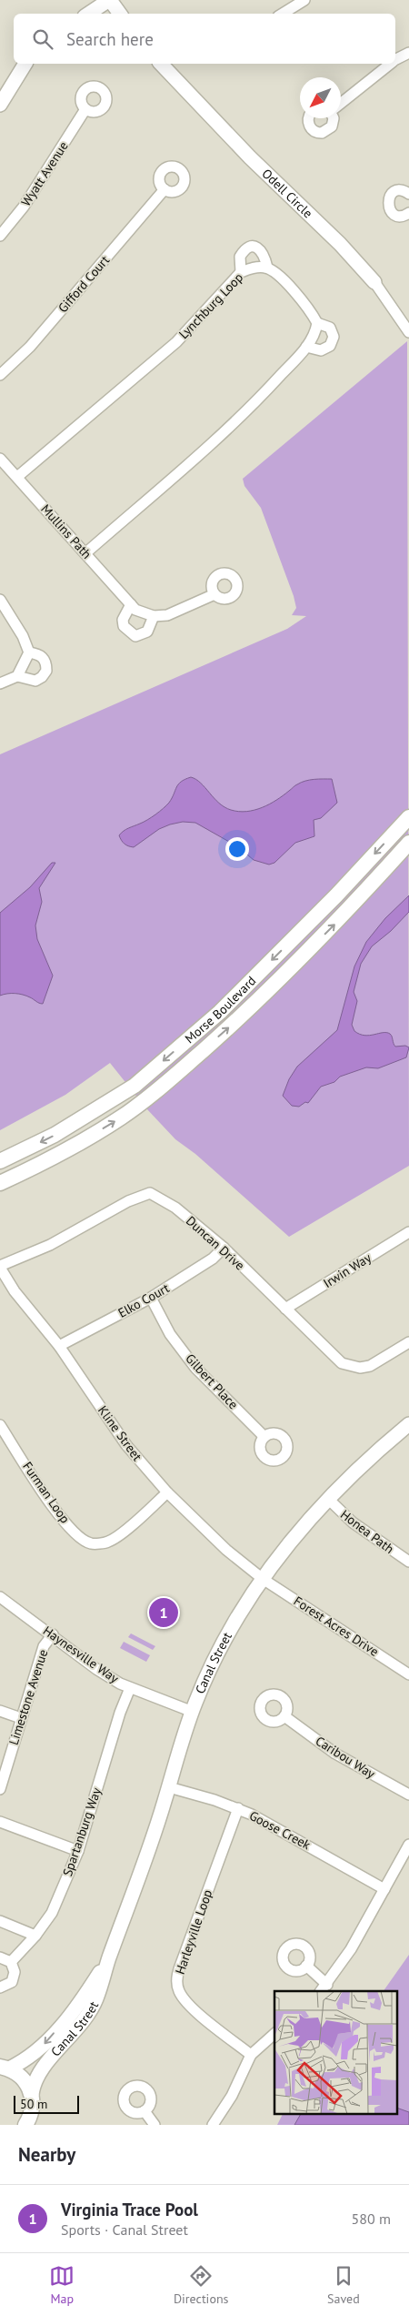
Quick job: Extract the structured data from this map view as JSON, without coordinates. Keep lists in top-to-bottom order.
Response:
{
  "streets": {
    "main road": ["Morse Boulevard"],
    "street": [
      "Wyatt Avenue",
      "Odell Circle",
      "Gifford Court",
      "Lynchburg Loop",
      "Mullins Path",
      "Duncan Drive",
      "Irwin Way",
      "Elko Court",
      "Gilbert Place",
      "Kline Street",
      "Furman Loop",
      "Honea Path",
      "Forest Acres Drive",
      "Haynesville Way",
      "Canal Street",
      "Limestone Avenue",
      "Caribou Way",
      "Goose Creek",
      "Spartanburg Way",
      "Harleyville Loop"
    ]
  },
  "crossings": [
    ["Lynchburg Loop", "Mullins Path"],
    ["Duncan Drive", "Irwin Way"],
    ["Duncan Drive", "Elko Court"],
    ["Duncan Drive", "Kline Street"],
    ["Elko Court", "Gilbert Place"],
    ["Elko Court", "Kline Street"],
    ["Kline Street", "Furman Loop"],
    ["Kline Street", "Forest Acres Drive"],
    ["Kline Street", "Canal Street"],
    ["Honea Path", "Canal Street"],
    ["Forest Acres Drive", "Canal Street"],
    ["Haynesville Way", "Canal Street"],
    ["Haynesville Way", "Limestone Avenue"],
    ["Haynesville Way", "Spartanburg Way"],
    ["Canal Street", "Goose Creek"],
    ["Goose Creek", "Harleyville Loop"]
  ],
  "scale_bar": "50 m",
  "north": "bottom left",
  "page": {
    "search": "Search here",
    "pins": "1",
    "scale": "50 m",
    "heading": "Nearby",
    "list": [
      {
        "mark": "1",
        "name": "Virginia Trace Pool",
        "note": "Sports · Canal Street",
        "value": "580 m"
      }
    ],
    "nav": ["Map", "Directions", "Saved"]
  }
}
